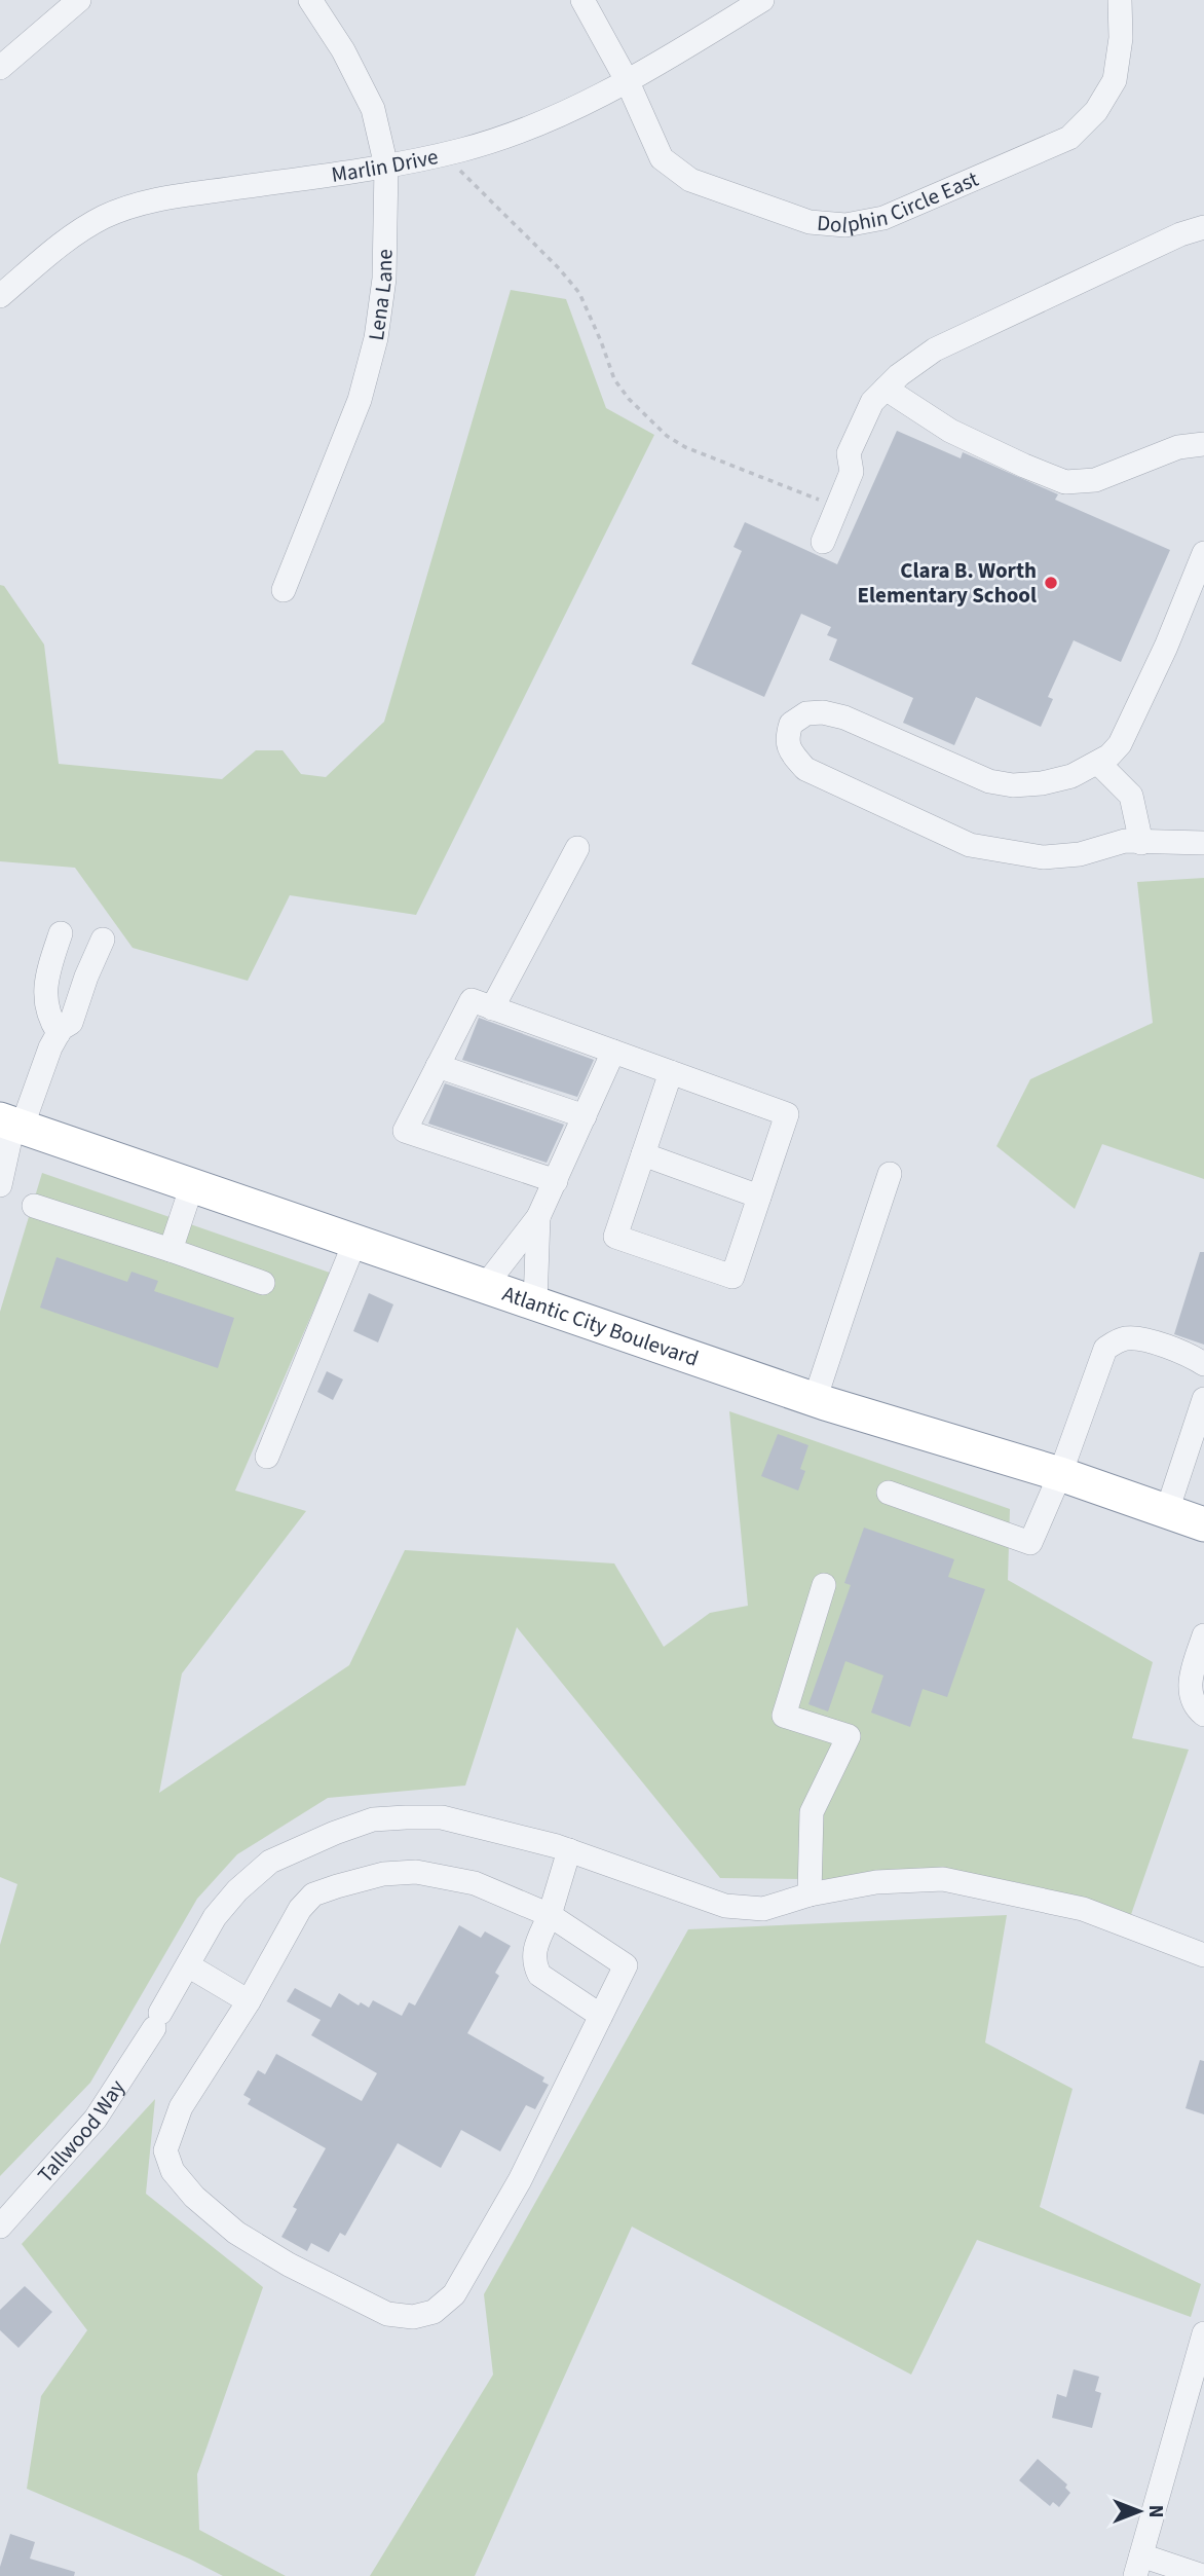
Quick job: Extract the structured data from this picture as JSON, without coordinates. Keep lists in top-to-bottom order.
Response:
{
  "streets": {
    "highway": ["Atlantic City Boulevard"],
    "street": [
      "Marlin Drive",
      "Dolphin Circle East",
      "Lena Lane",
      "Tallwood Way"
    ]
  },
  "crossings": [
    ["Marlin Drive", "Dolphin Circle East"],
    ["Marlin Drive", "Lena Lane"]
  ],
  "places": ["Clara B. Worth Elementary School"],
  "north": "right"
}
